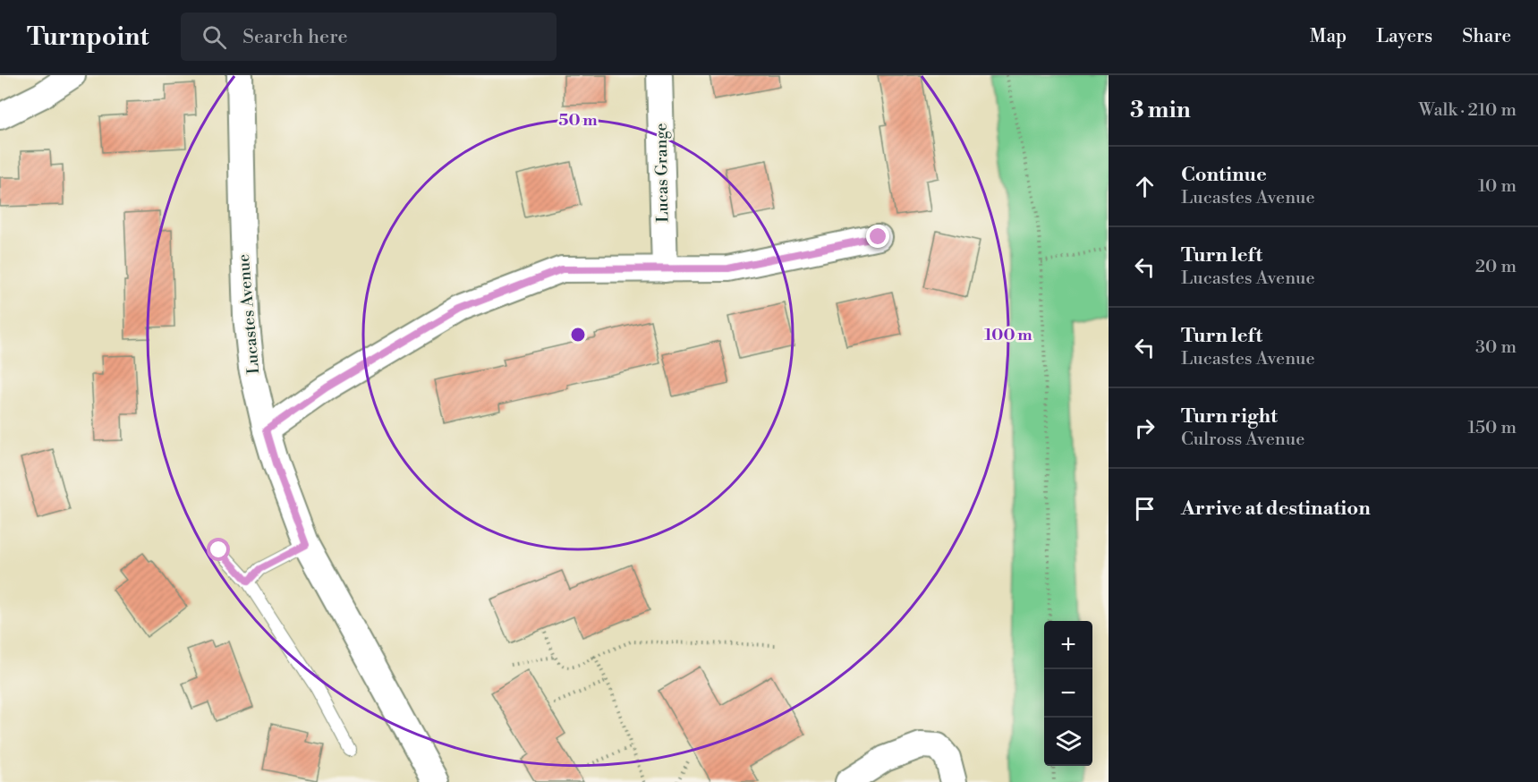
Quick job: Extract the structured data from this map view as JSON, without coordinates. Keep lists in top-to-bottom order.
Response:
{
  "streets": {
    "street": ["Lucas Grange", "Lucastes Avenue"]
  },
  "page": {
    "header": "Turnpoint",
    "search": "Search here",
    "nav": ["Map", "Layers", "Share"],
    "heading": ["3 min", "Walk · 210 m"],
    "list": [
      ["Continue", "Lucastes Avenue", "10 m"],
      ["Turn left", "Lucastes Avenue", "20 m"],
      ["Turn left", "Lucastes Avenue", "30 m"],
      ["Turn right", "Culross Avenue", "150 m"],
      "Arrive at destination"
    ],
    "map_buttons": ["+", "−"]
  },
  "rings": ["50 m", "100 m"]
}
